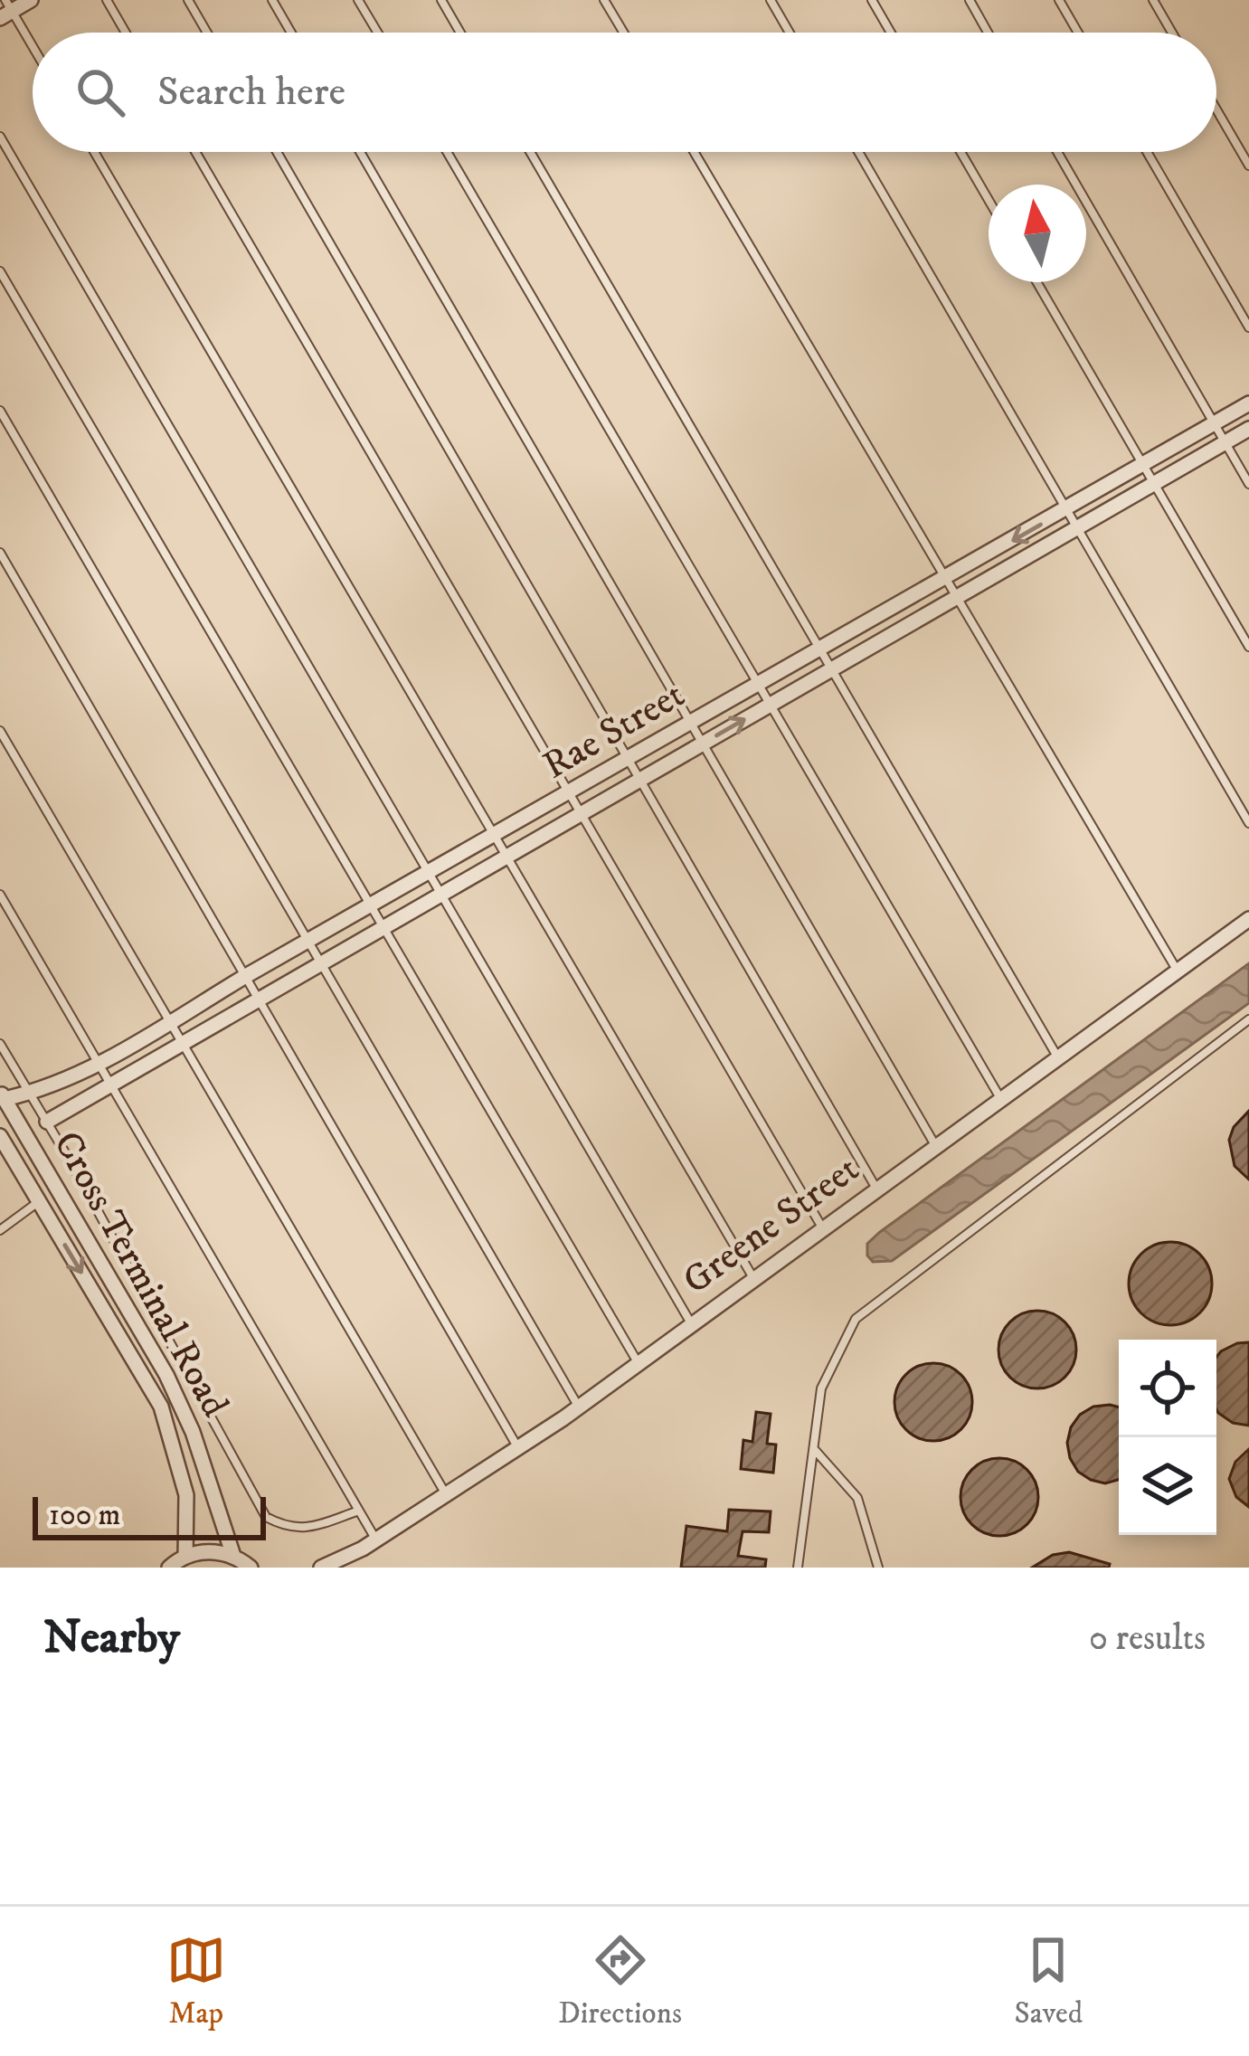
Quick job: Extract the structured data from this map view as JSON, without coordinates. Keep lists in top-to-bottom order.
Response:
{
  "streets": {
    "street": ["Rae Street", "Greene Street", "Cross Terminal Road"]
  },
  "crossings": [
    ["Rae Street", "Cross Terminal Road"]
  ],
  "scale_bar": "100 m",
  "north": "top",
  "page": {
    "search": "Search here",
    "scale": "100 m",
    "heading": ["Nearby", "0 results"],
    "nav": ["Map", "Directions", "Saved"]
  }
}
